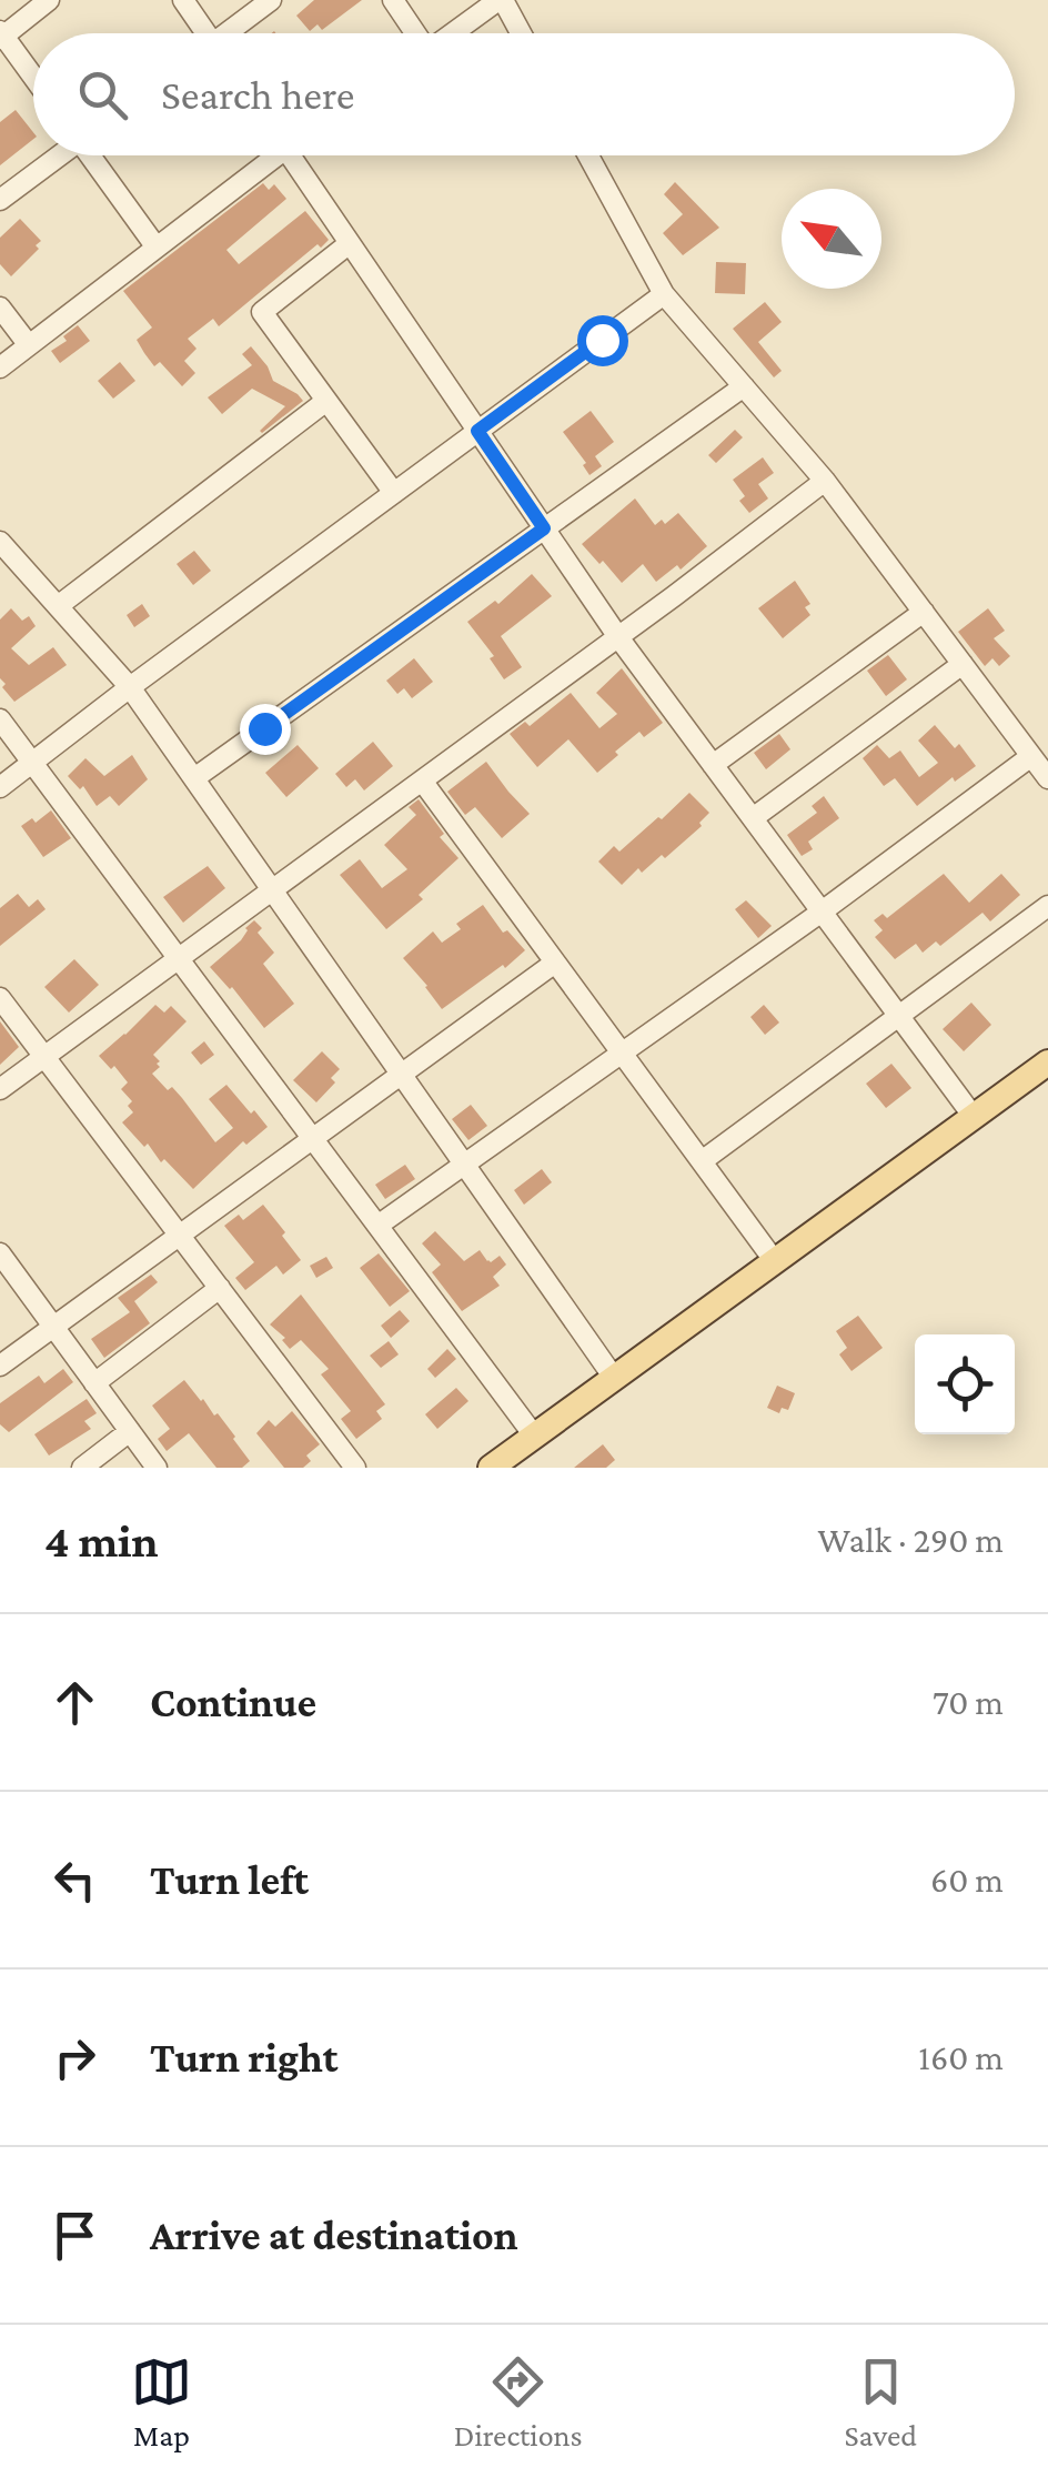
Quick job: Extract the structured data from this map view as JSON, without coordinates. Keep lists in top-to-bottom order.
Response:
{
  "north": "top left",
  "page": {
    "search": "Search here",
    "heading": ["4 min", "Walk · 290 m"],
    "list": [
      ["Continue", "70 m"],
      ["Turn left", "60 m"],
      ["Turn right", "160 m"],
      "Arrive at destination"
    ],
    "nav": ["Map", "Directions", "Saved"]
  }
}
